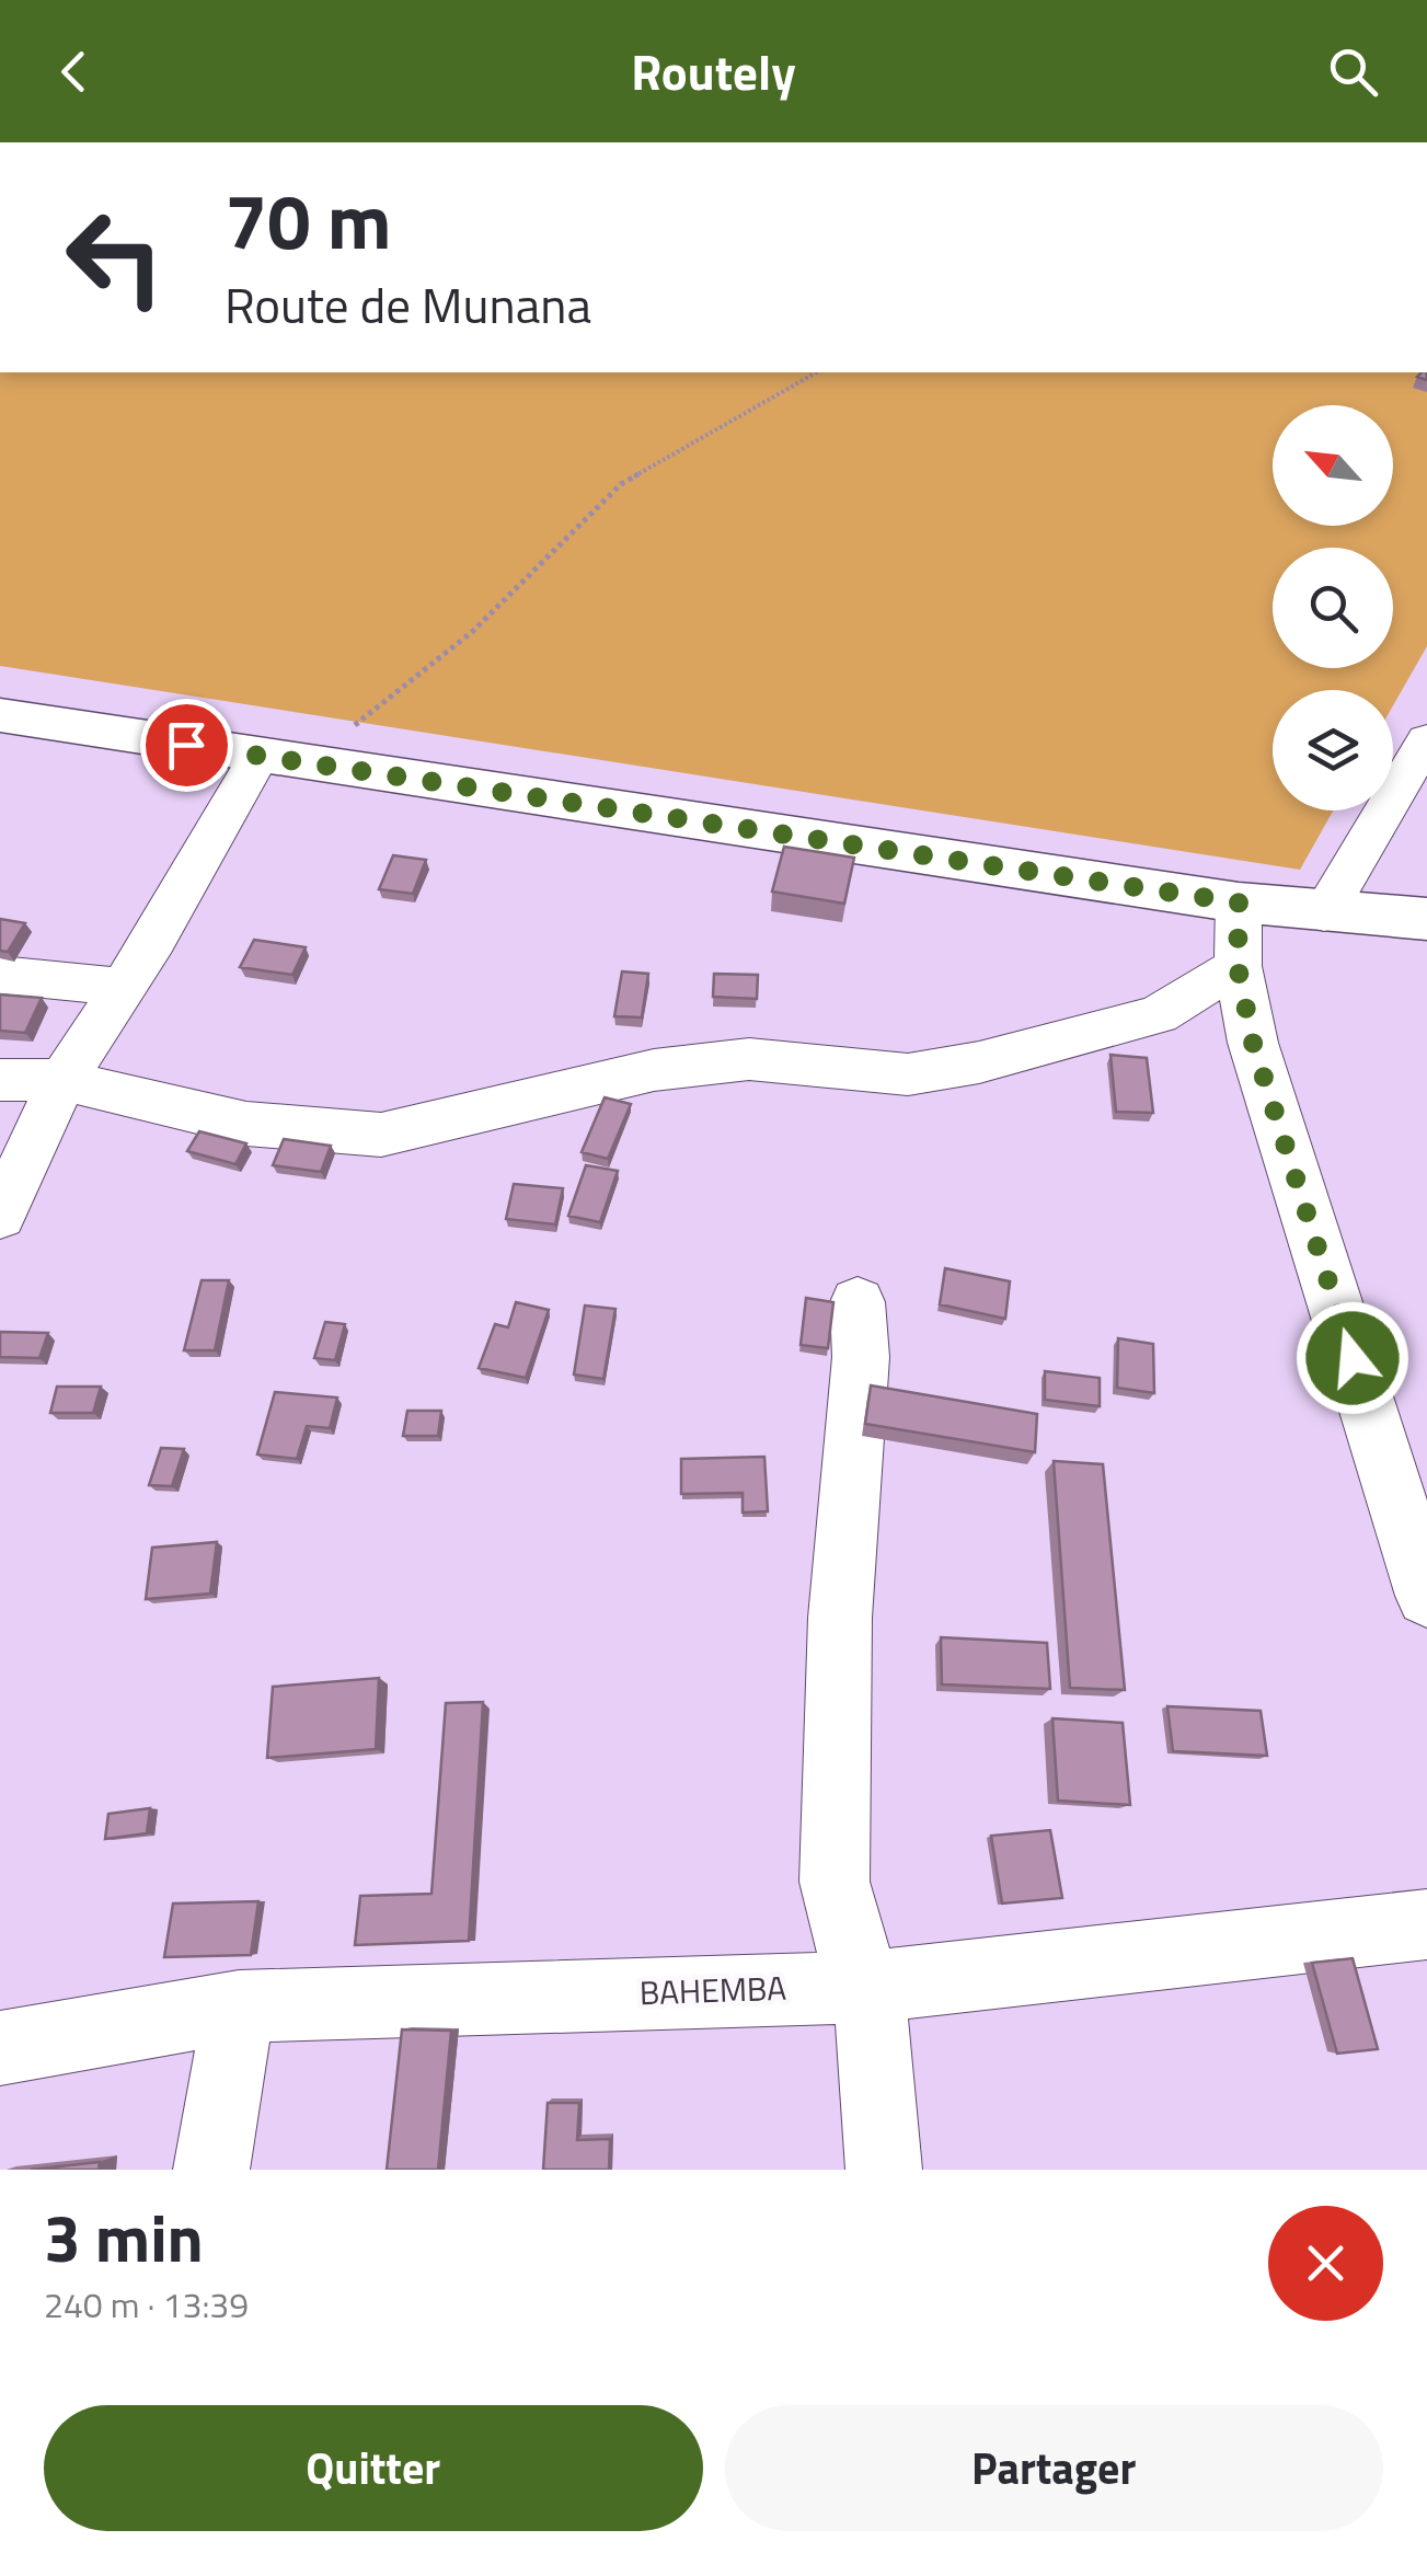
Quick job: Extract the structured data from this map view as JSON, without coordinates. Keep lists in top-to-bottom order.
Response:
{
  "streets": {
    "street": ["BAHEMBA"]
  },
  "north": "top left",
  "page": {
    "header": "Routely",
    "turn": ["70 m", "Route de Munana"],
    "heading": ["3 min", "240 m · 13:39"],
    "buttons": ["Quitter", "Partager"]
  }
}
